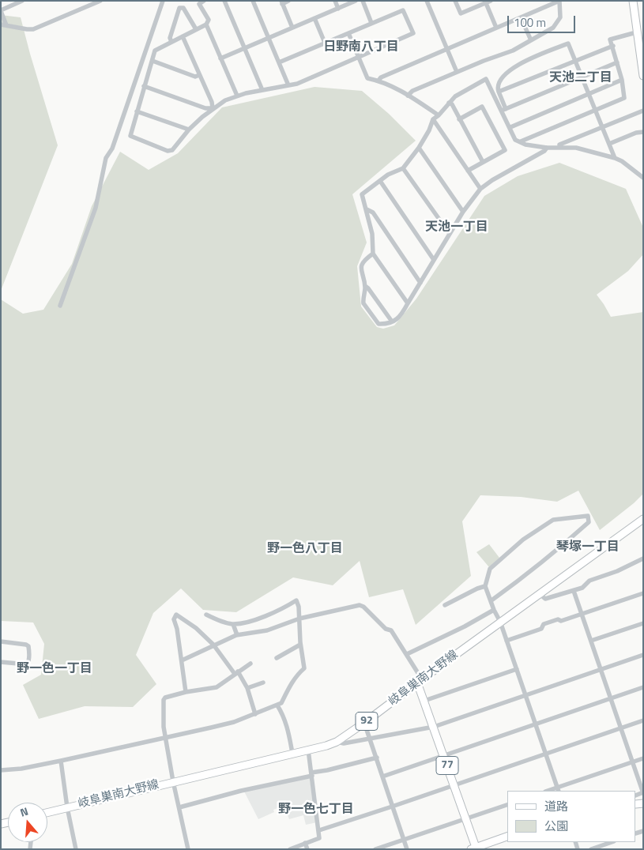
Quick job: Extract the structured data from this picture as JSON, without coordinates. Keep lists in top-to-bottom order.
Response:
{
  "streets": {
    "main road": ["岐阜巣南大野線", "92", "77"]
  },
  "crossings": [
    ["岐阜巣南大野線", "77"]
  ],
  "districts": [
    "日野南八丁目",
    "天池二丁目",
    "天池一丁目",
    "琴塚一丁目",
    "野一色八丁目",
    "野一色一丁目",
    "野一色七丁目"
  ],
  "legend": ["道路", "公園"],
  "scale_bar": "100 m",
  "north": "top"
}
